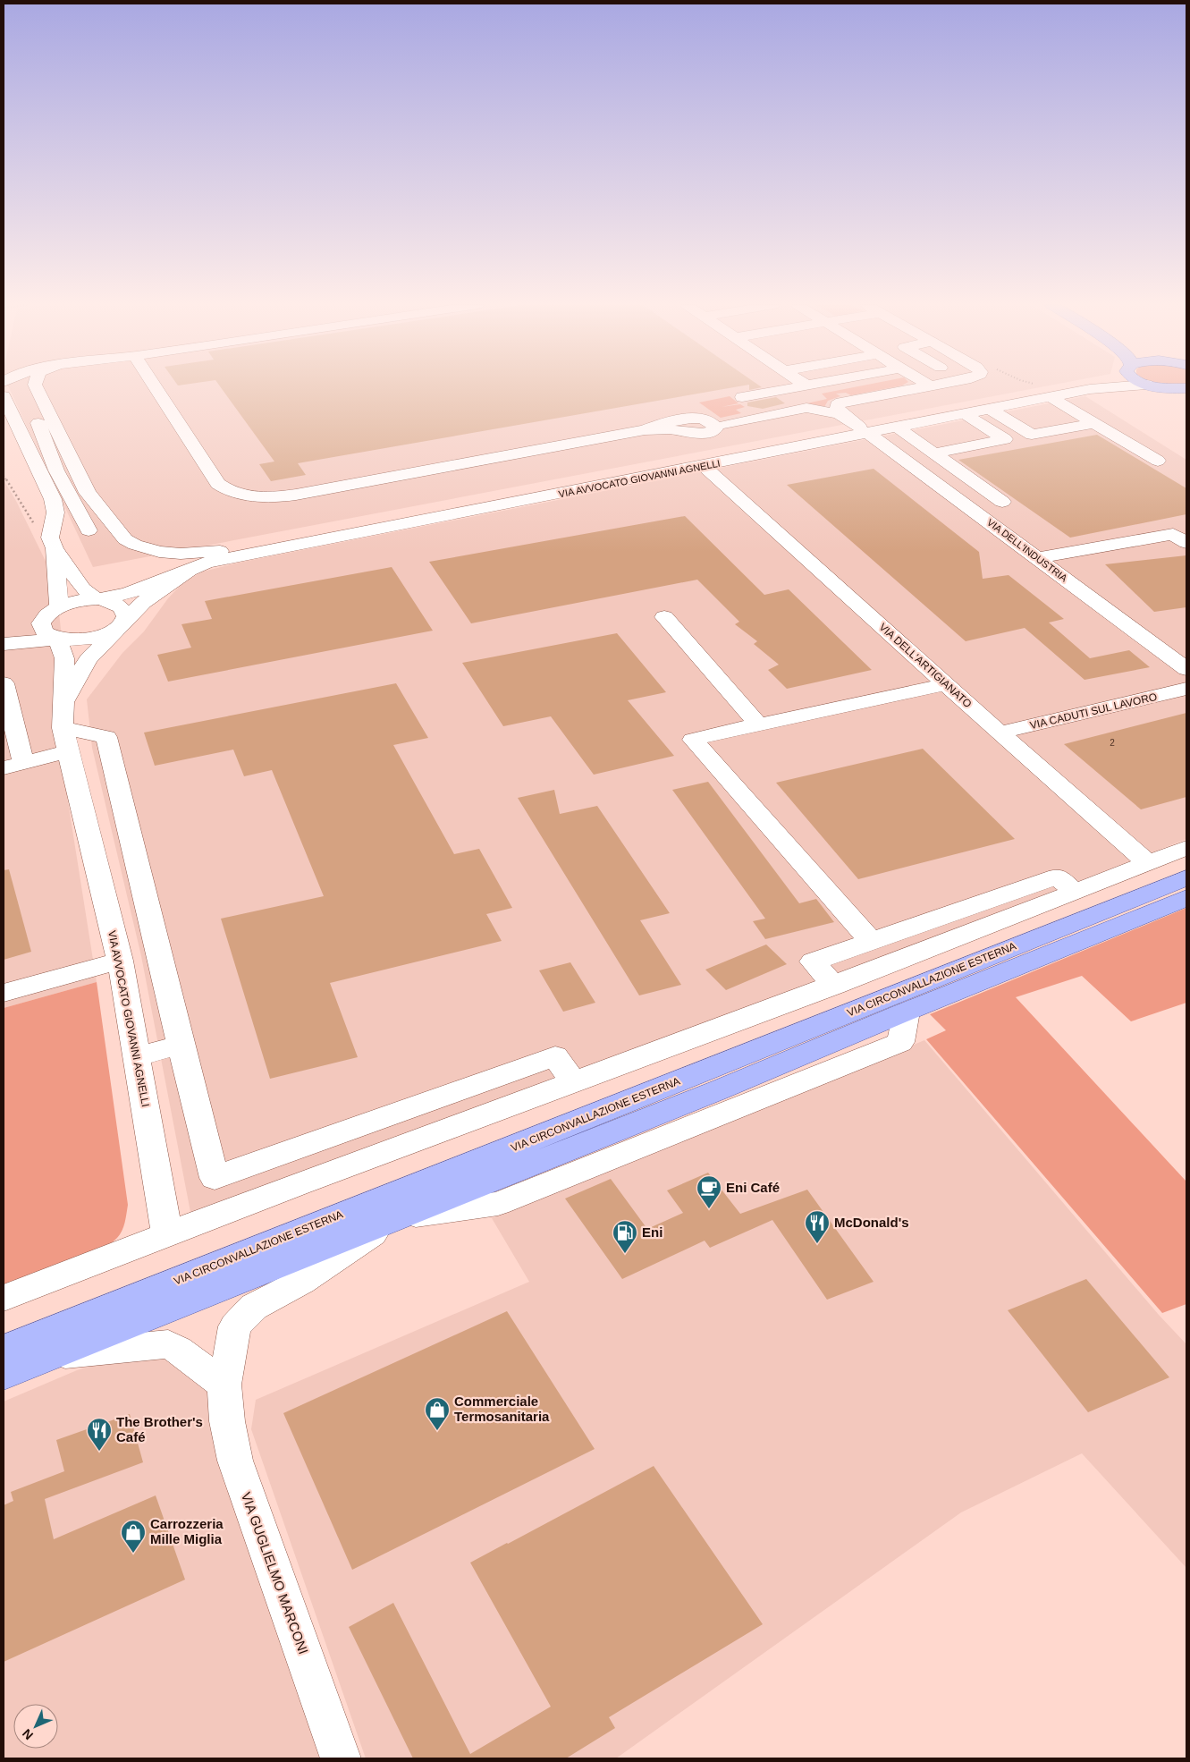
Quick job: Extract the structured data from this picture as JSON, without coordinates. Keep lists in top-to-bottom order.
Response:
{
  "streets": {
    "main road": ["VIA CIRCONVALLAZIONE ESTERNA"],
    "street": [
      "VIA AVVOCATO GIOVANNI AGNELLI",
      "VIA DELL'INDUSTRIA",
      "VIA DELL'ARTIGIANATO",
      "VIA CADUTI SUL LAVORO",
      "VIA GUGLIELMO MARCONI"
    ]
  },
  "crossings": [
    ["VIA AVVOCATO GIOVANNI AGNELLI", "VIA DELL'INDUSTRIA"],
    ["VIA AVVOCATO GIOVANNI AGNELLI", "VIA DELL'ARTIGIANATO"],
    ["VIA DELL'ARTIGIANATO", "VIA CADUTI SUL LAVORO"],
    ["VIA CIRCONVALLAZIONE ESTERNA", "VIA GUGLIELMO MARCONI"]
  ],
  "places": {
    "cafe": ["Eni Café"],
    "restaurant": ["McDonald's", "The Brother's Café"],
    "fuel station": ["Eni"],
    "shop": ["Commerciale Termosanitaria", "Carrozzeria Mille Miglia"]
  },
  "house_numbers": ["2"],
  "north": "bottom left"
}
